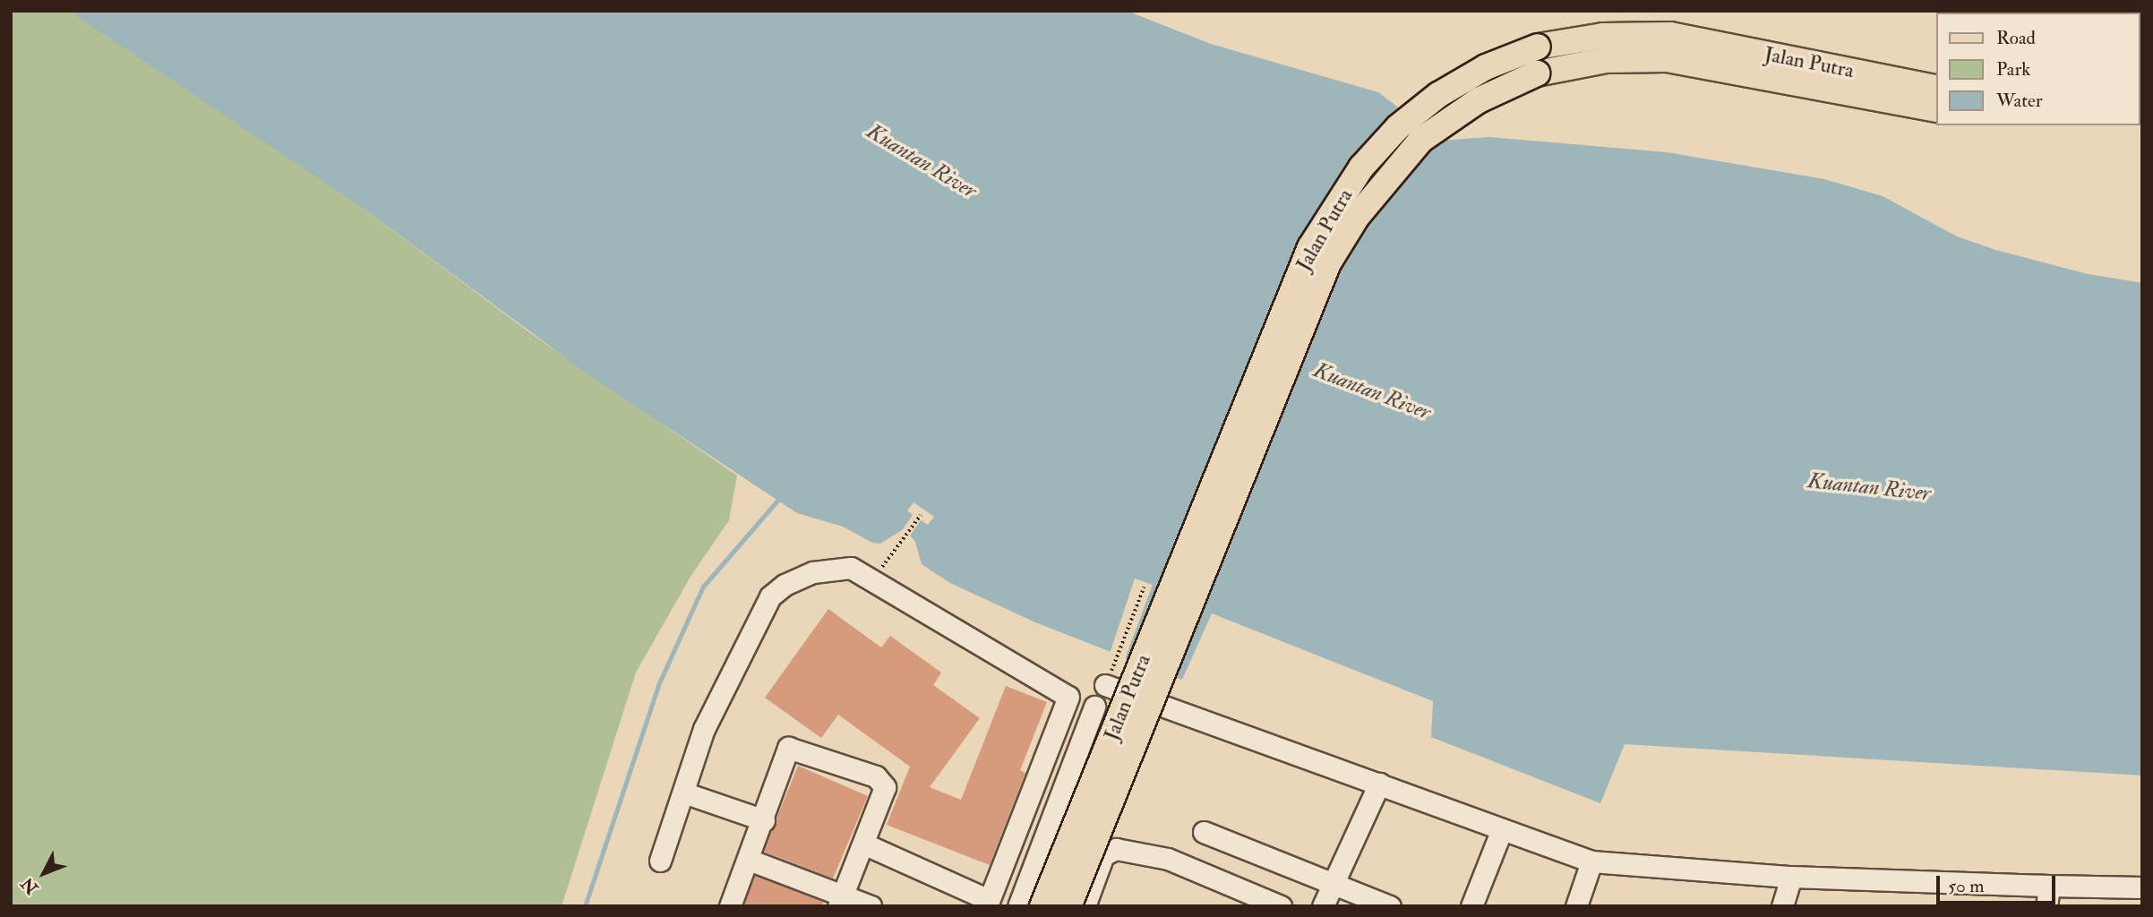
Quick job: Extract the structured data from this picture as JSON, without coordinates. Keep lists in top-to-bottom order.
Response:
{
  "streets": {
    "main road": ["Jalan Putra"]
  },
  "water": ["Kuantan River"],
  "legend": ["Road", "Park", "Water"],
  "scale_bar": "50 m",
  "north": "bottom left"
}
